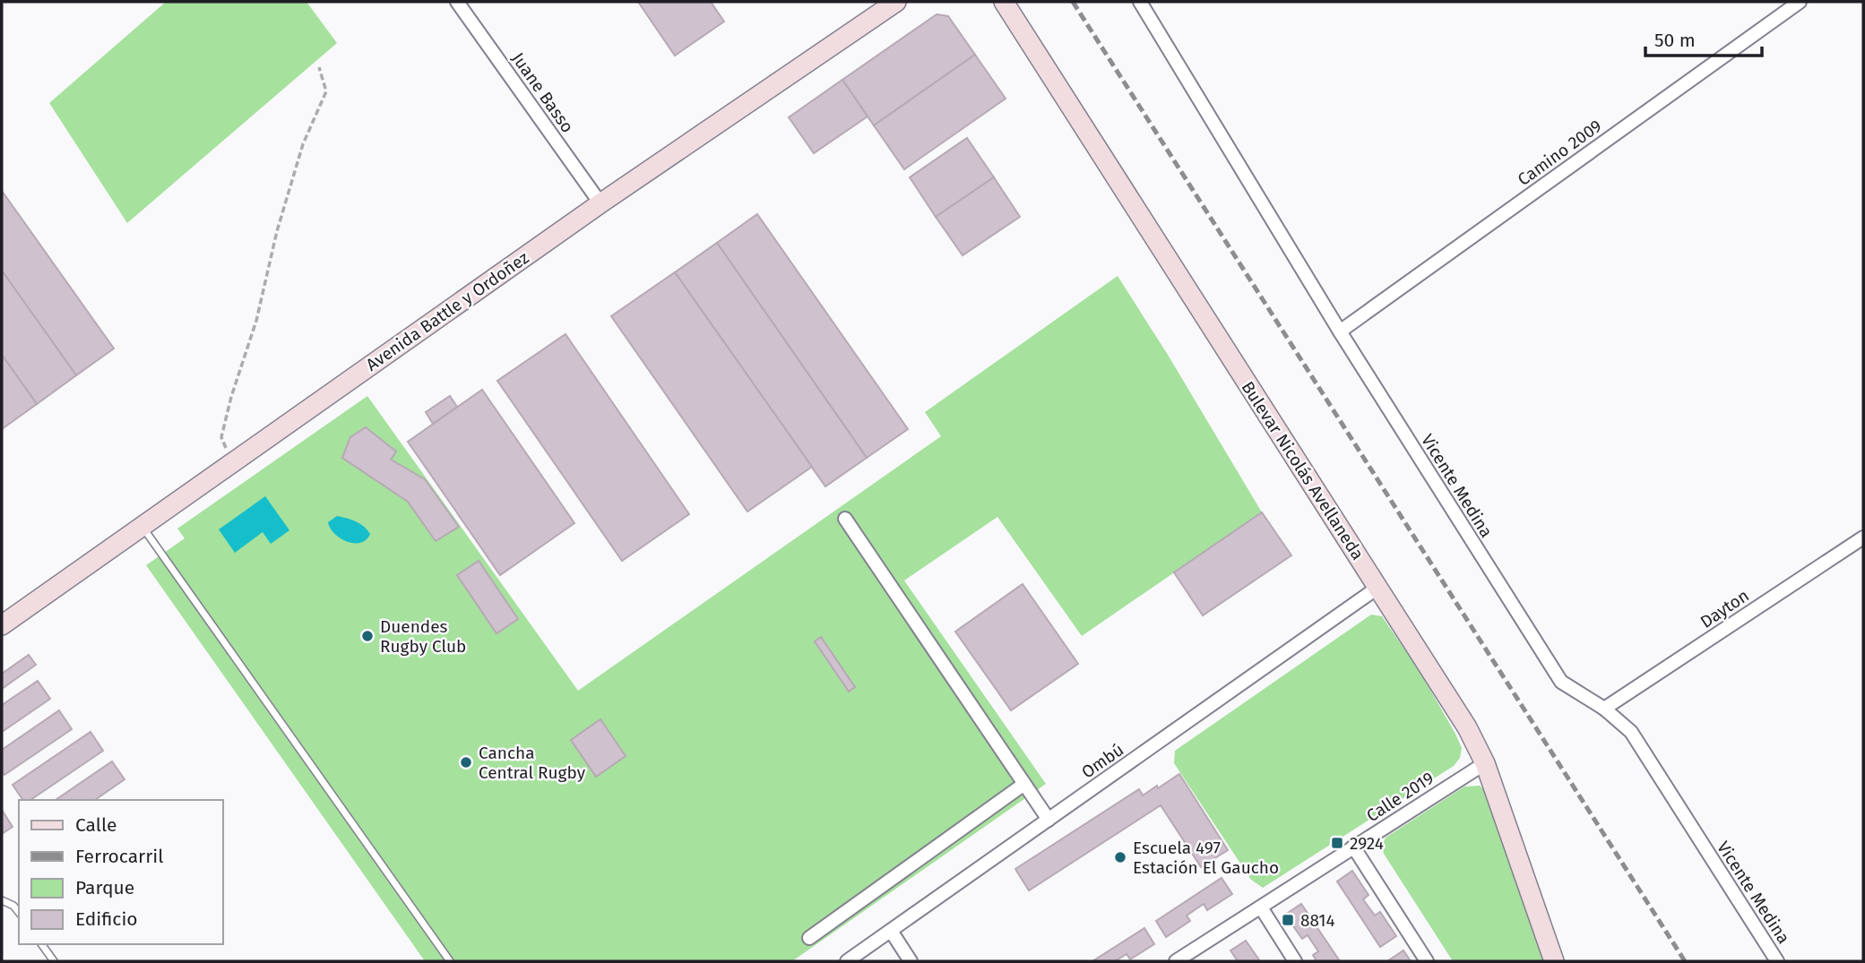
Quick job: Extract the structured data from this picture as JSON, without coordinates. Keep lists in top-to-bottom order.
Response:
{
  "streets": {
    "main road": ["Avenida Battle y Ordoñez", "Bulevar Nicolás Avellaneda"],
    "street": [
      "Juane Basso",
      "Camino 2009",
      "Vicente Medina",
      "Dayton",
      "Ombú",
      "Calle 2019"
    ]
  },
  "crossings": [
    ["Juane Basso", "Avenida Battle y Ordoñez"],
    ["Camino 2009", "Vicente Medina"],
    ["Bulevar Nicolás Avellaneda", "Ombú"],
    ["Bulevar Nicolás Avellaneda", "Calle 2019"],
    ["Vicente Medina", "Dayton"]
  ],
  "places": {
    "other": ["Duendes Rugby Club", "Cancha Central Rugby", "Escuela 497 Estación El Gaucho"],
    "transit": ["2924", "8814"]
  },
  "legend": [
    "Calle",
    "Ferrocarril",
    "Parque",
    "Edificio"
  ],
  "scale_bar": "50 m"
}
